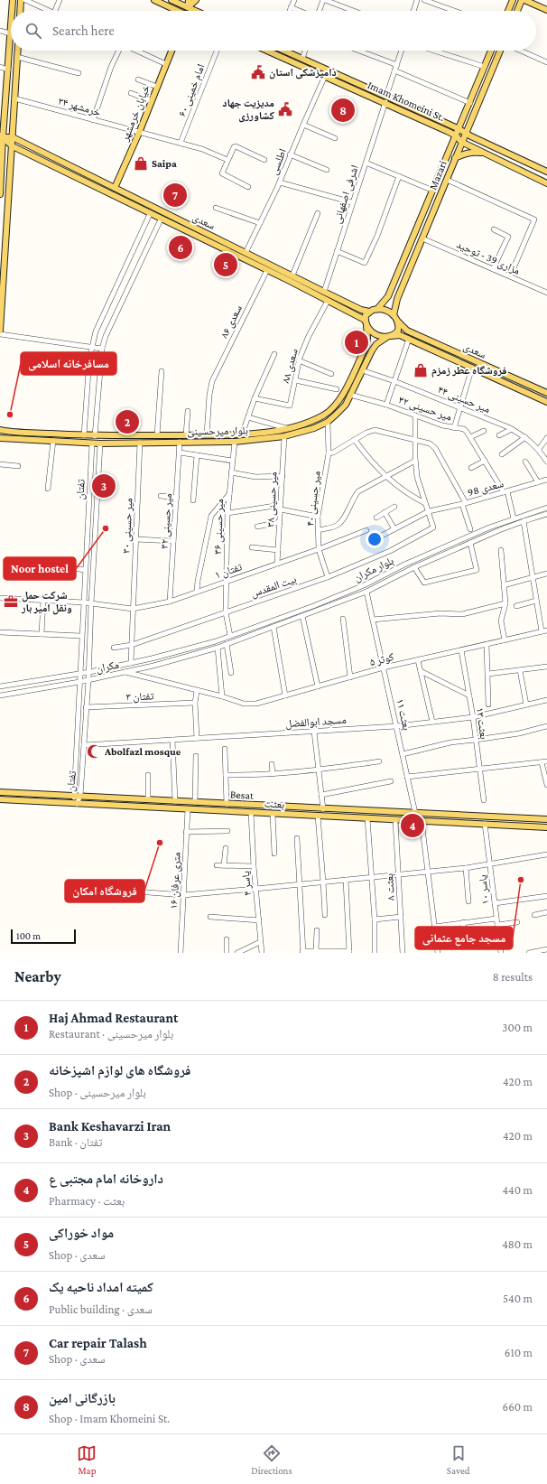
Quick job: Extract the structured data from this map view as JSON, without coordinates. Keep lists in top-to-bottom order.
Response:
{
  "streets": {
    "main road": [
      "Imam Khomeini St.",
      "خیابان خرمشهر",
      "Mazari",
      "سعدی",
      "بلوار میرحسینی",
      "Besat",
      "بعثت"
    ],
    "street": [
      "امام خمینی ۶۰",
      "خرمشهر ۳۴",
      "اطلسی",
      "اشرفی اصفهانی",
      "مزاری 39 - توحید",
      "سعدی ۸۶",
      "سعدی ۸۸",
      "میر حسینی ۴۴",
      "میر حسینی ۴۲",
      "سعدی 98",
      "تفتان",
      "میر حسینی ۴۰",
      "میر حسینی ۳۸",
      "میر حسینی ۳۲",
      "میر حسینی ۳۰",
      "میر حسینی ۳۶",
      "بلوار مکران",
      "تفتان ۱",
      "بیت المقدس",
      "کوثر ۵",
      "مکران",
      "تفتان ۳",
      "بعثت ۱۱",
      "مسجد ابوالفضل",
      "بعثت ۱۳",
      "۱۶ متری عرفان",
      "یاسر ۴",
      "بعثت ۸",
      "یاسر ۱۰"
    ]
  },
  "crossings": [
    ["امام خمینی ۶۰", "خرمشهر ۳۴"],
    ["Imam Khomeini St.", "اطلسی"],
    ["Imam Khomeini St.", "Mazari"],
    ["Imam Khomeini St.", "اشرفی اصفهانی"],
    ["خرمشهر ۳۴", "خیابان خرمشهر"],
    ["خیابان خرمشهر", "سعدی"],
    ["اطلسی", "سعدی"],
    ["Mazari", "سعدی"],
    ["Mazari", "مزاری 39 - توحید"],
    ["Mazari", "بلوار میرحسینی"],
    ["اشرفی اصفهانی", "سعدی"],
    ["سعدی", "سعدی ۸۶"],
    ["سعدی", "سعدی ۸۸"],
    ["سعدی", "بلوار میرحسینی"],
    ["سعدی ۸۶", "بلوار میرحسینی"],
    ["میر حسینی ۴۴", "بلوار میرحسینی"],
    ["میر حسینی ۴۲", "بلوار میرحسینی"],
    ["میر حسینی ۴۲", "سعدی 98"],
    ["میر حسینی ۴۲", "بلوار مکران"],
    ["بلوار میرحسینی", "تفتان"],
    ["بلوار میرحسینی", "میر حسینی ۴۰"],
    ["بلوار میرحسینی", "میر حسینی ۳۸"],
    ["بلوار میرحسینی", "میر حسینی ۳۲"],
    ["بلوار میرحسینی", "میر حسینی ۳۰"],
    ["بلوار میرحسینی", "میر حسینی ۳۶"],
    ["سعدی 98", "بیت المقدس"],
    ["تفتان", "تفتان ۱"],
    ["تفتان", "مکران"],
    ["تفتان", "تفتان ۳"],
    ["تفتان", "مسجد ابوالفضل"],
    ["تفتان", "Besat"],
    ["تفتان", "بعثت"],
    ["میر حسینی ۴۰", "تفتان ۱"],
    ["میر حسینی ۴۰", "بیت المقدس"],
    ["میر حسینی ۳۸", "تفتان ۱"],
    ["میر حسینی ۳۲", "تفتان ۱"],
    ["میر حسینی ۳۰", "تفتان ۱"],
    ["میر حسینی ۳۰", "بیت المقدس"],
    ["میر حسینی ۳۰", "مکران"],
    ["میر حسینی ۳۶", "بلوار مکران"],
    ["میر حسینی ۳۶", "تفتان ۱"],
    ["میر حسینی ۳۶", "بیت المقدس"],
    ["بلوار مکران", "مکران"],
    ["بلوار مکران", "بعثت ۱۱"],
    ["کوثر ۵", "مکران"],
    ["کوثر ۵", "بعثت ۱۱"],
    ["کوثر ۵", "بعثت ۱۳"],
    ["بعثت ۱۱", "مسجد ابوالفضل"],
    ["بعثت ۱۱", "Besat"],
    ["مسجد ابوالفضل", "بعثت ۱۳"],
    ["بعثت", "۱۶ متری عرفان"],
    ["بعثت", "یاسر ۴"],
    ["بعثت", "بعثت ۸"],
    ["بعثت", "یاسر ۱۰"]
  ],
  "places": {
    "public building": ["دامپزشکی استان", "مدیزیت جهاد کشاورزی"],
    "shop": ["Saipa", "فروشگاه عطر زمزم"],
    "other": [
      "مسافرخانه اسلامی",
      "Noor hostel",
      "فروشگاه امکان",
      "مسجد جامع عثمانی"
    ],
    "office": ["شرکت حمل ونقل امیر بار"],
    "mosque": ["Abolfazl mosque"]
  },
  "scale_bar": "100 m",
  "page": {
    "search": "Search here",
    "pins": [
      "8",
      "7",
      "6",
      "5",
      "1",
      "2",
      "3",
      "4"
    ],
    "scale": "100 m",
    "heading": ["Nearby", "8 results"],
    "list": [
      {
        "mark": "1",
        "name": "Haj Ahmad Restaurant",
        "note": "Restaurant · بلوار میرحسینی",
        "value": "300 m"
      },
      {
        "mark": "2",
        "name": "فروشگاه های لوازم اشپزخانه",
        "note": "Shop · بلوار میرحسینی",
        "value": "420 m"
      },
      {
        "mark": "3",
        "name": "Bank Keshavarzi Iran",
        "note": "Bank · تفتان",
        "value": "420 m"
      },
      {
        "mark": "4",
        "name": "داروخانه امام مجتبی ع",
        "note": "Pharmacy · بعثت",
        "value": "440 m"
      },
      {
        "mark": "5",
        "name": "مواد خوراکی",
        "note": "Shop · سعدی",
        "value": "480 m"
      },
      {
        "mark": "6",
        "name": "کمیته امداد ناحیه یک",
        "note": "Public building · سعدی",
        "value": "540 m"
      },
      {
        "mark": "7",
        "name": "Car repair Talash",
        "note": "Shop · سعدی",
        "value": "610 m"
      },
      {
        "mark": "8",
        "name": "بازرگانی امین",
        "note": "Shop · Imam Khomeini St.",
        "value": "660 m"
      }
    ],
    "nav": ["Map", "Directions", "Saved"]
  }
}
